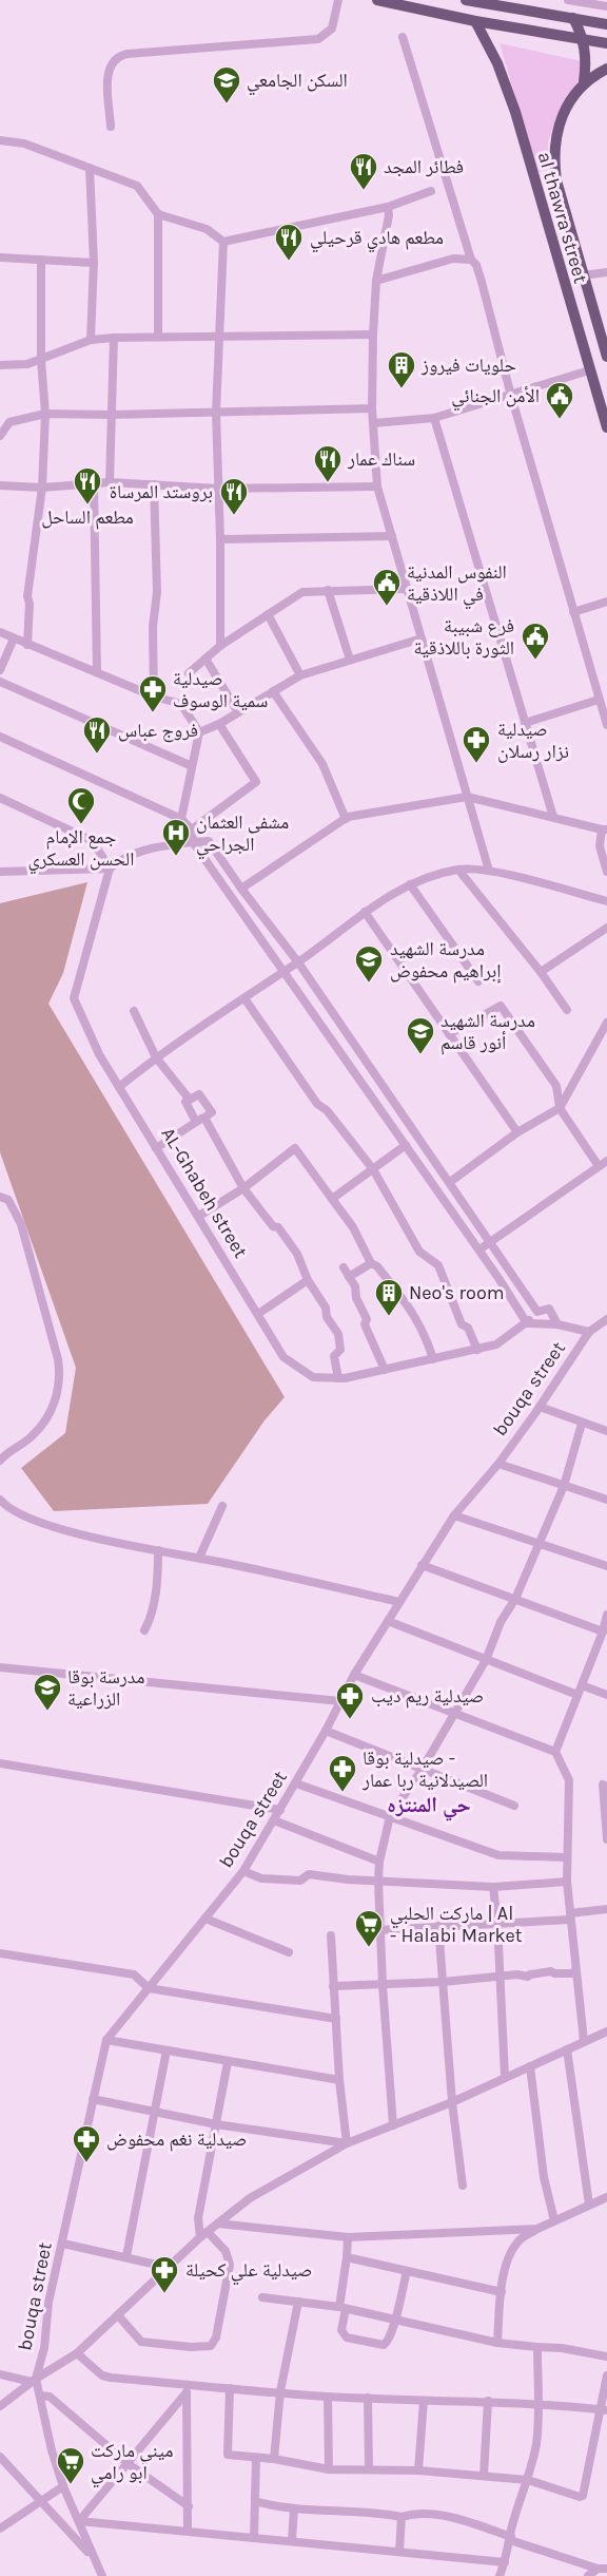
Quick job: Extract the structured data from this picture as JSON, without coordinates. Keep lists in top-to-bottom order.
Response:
{
  "streets": {
    "main road": ["al thawra street"],
    "street": ["AL-Ghabeh street", "bouqa street"]
  },
  "districts": ["حي المنتزه"],
  "places": {
    "school or university": [
      "السكن الجامعي",
      "مدرسة الشهيد إبراهيم محفوض",
      "مدرسة الشهيد أنور قاسم",
      "مدرسة بوقا الزراعية"
    ],
    "restaurant": [
      "فطائر المجد",
      "مطعم هادي قرحيلي",
      "سناك عمار",
      "مطعم الساحل",
      "بروستد المرساة",
      "فروج عباس"
    ],
    "building": ["حلويات فيروز", "Neo's room"],
    "public building": ["الأمن الجنائي", "النفوس المدنية في اللاذقية", "فرع شبيبة الثورة باللاذقية"],
    "pharmacy": [
      "صيدلية سمية الوسوف",
      "صيدلية نزار رسلان",
      "صيدلية ريم ديب",
      "صيدلية بوقا - الصيدلانية ربا عمار",
      "صيدلية نغم محفوض",
      "صيدلية علي كحيلة"
    ],
    "mosque": ["جمع الإمام الحسن العسكري"],
    "hospital": ["مشفى العثمان الجراحي"],
    "supermarket": ["ماركت الحلبي | Al - Halabi Market", "ميني ماركت ابو رامي"]
  }
}
